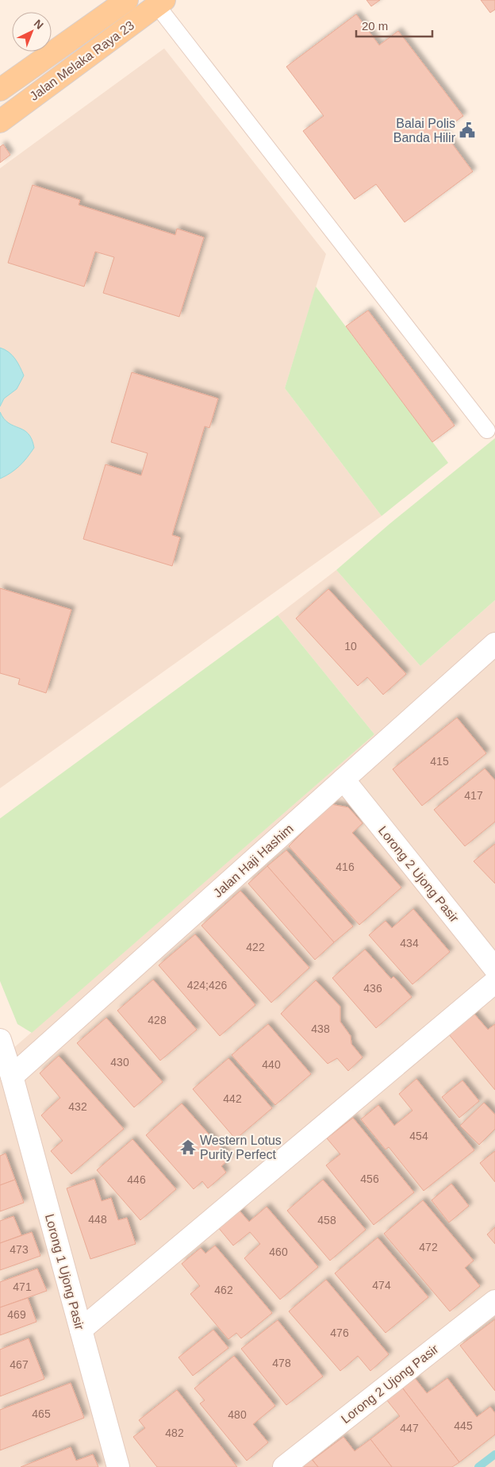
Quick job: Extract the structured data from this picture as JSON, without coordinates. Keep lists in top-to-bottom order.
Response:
{
  "streets": {
    "main road": ["Jalan Melaka Raya 23"],
    "street": ["Jalan Haji Hashim", "Lorong 2 Ujong Pasir", "Lorong 1 Ujong Pasir"]
  },
  "crossings": [
    ["Jalan Haji Hashim", "Lorong 2 Ujong Pasir"],
    ["Jalan Haji Hashim", "Lorong 1 Ujong Pasir"]
  ],
  "places": {
    "public building": ["Balai Polis Banda Hilir"],
    "temple": ["Western Lotus Purity Perfect"]
  },
  "house_numbers": [
    "10",
    "415",
    "417",
    "416",
    "434",
    "422",
    "424;426",
    "436",
    "428",
    "438",
    "430",
    "440",
    "442",
    "432",
    "454",
    "456",
    "446",
    "448",
    "458",
    "472",
    "473",
    "460",
    "474",
    "471",
    "462",
    "469",
    "476",
    "478",
    "467",
    "465",
    "480",
    "445",
    "447",
    "482"
  ],
  "scale_bar": "20 m",
  "north": "top right"
}
